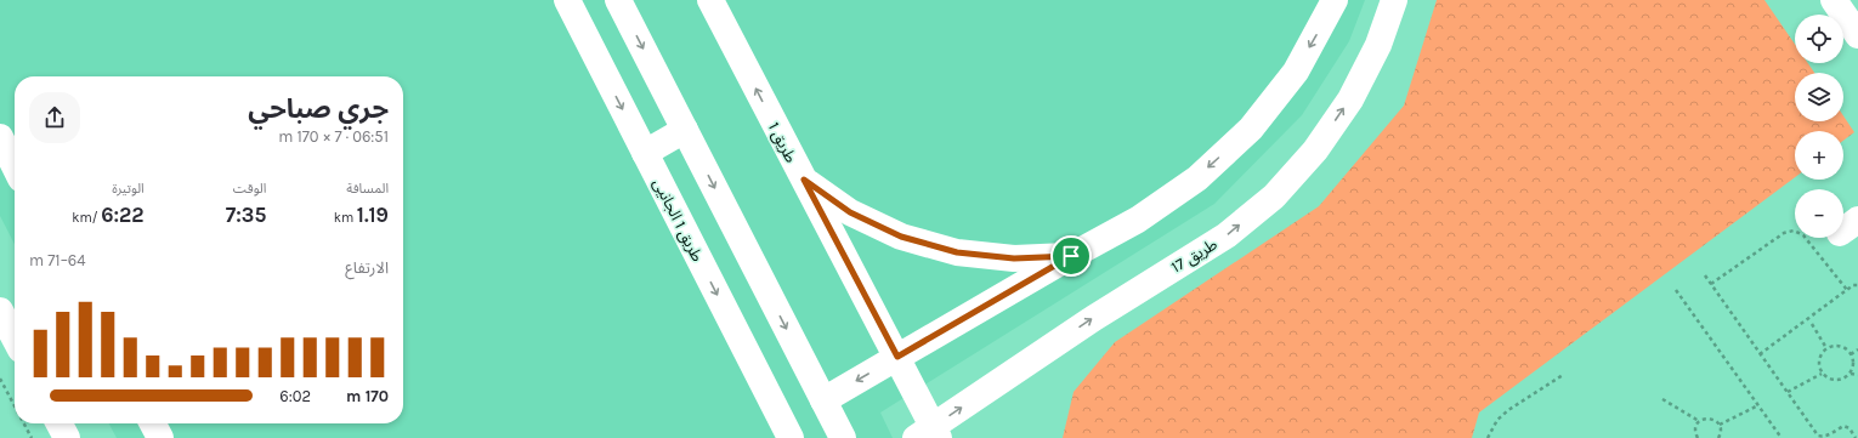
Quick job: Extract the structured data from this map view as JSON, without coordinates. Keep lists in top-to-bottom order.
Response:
{
  "streets": {
    "street": ["طريق 1", "طريق 1 الجانيى", "طريق 17"]
  },
  "crossings": [
    ["طريق 1", "طريق 17"]
  ],
  "page": {
    "map_buttons": ["+", "−"],
    "heading": ["جري صباحي", "06:51 · 7 × 170 m"],
    "stats": [
      ["المسافة", "1.19 km"],
      ["الوقت", "7:35"],
      ["الوتيرة", "6:22 /km"]
    ],
    "chart": ["الارتفاع", "64–71 m"],
    "list": [
      {
        "name": "170 m",
        "note": "6:02"
      }
    ]
  }
}
